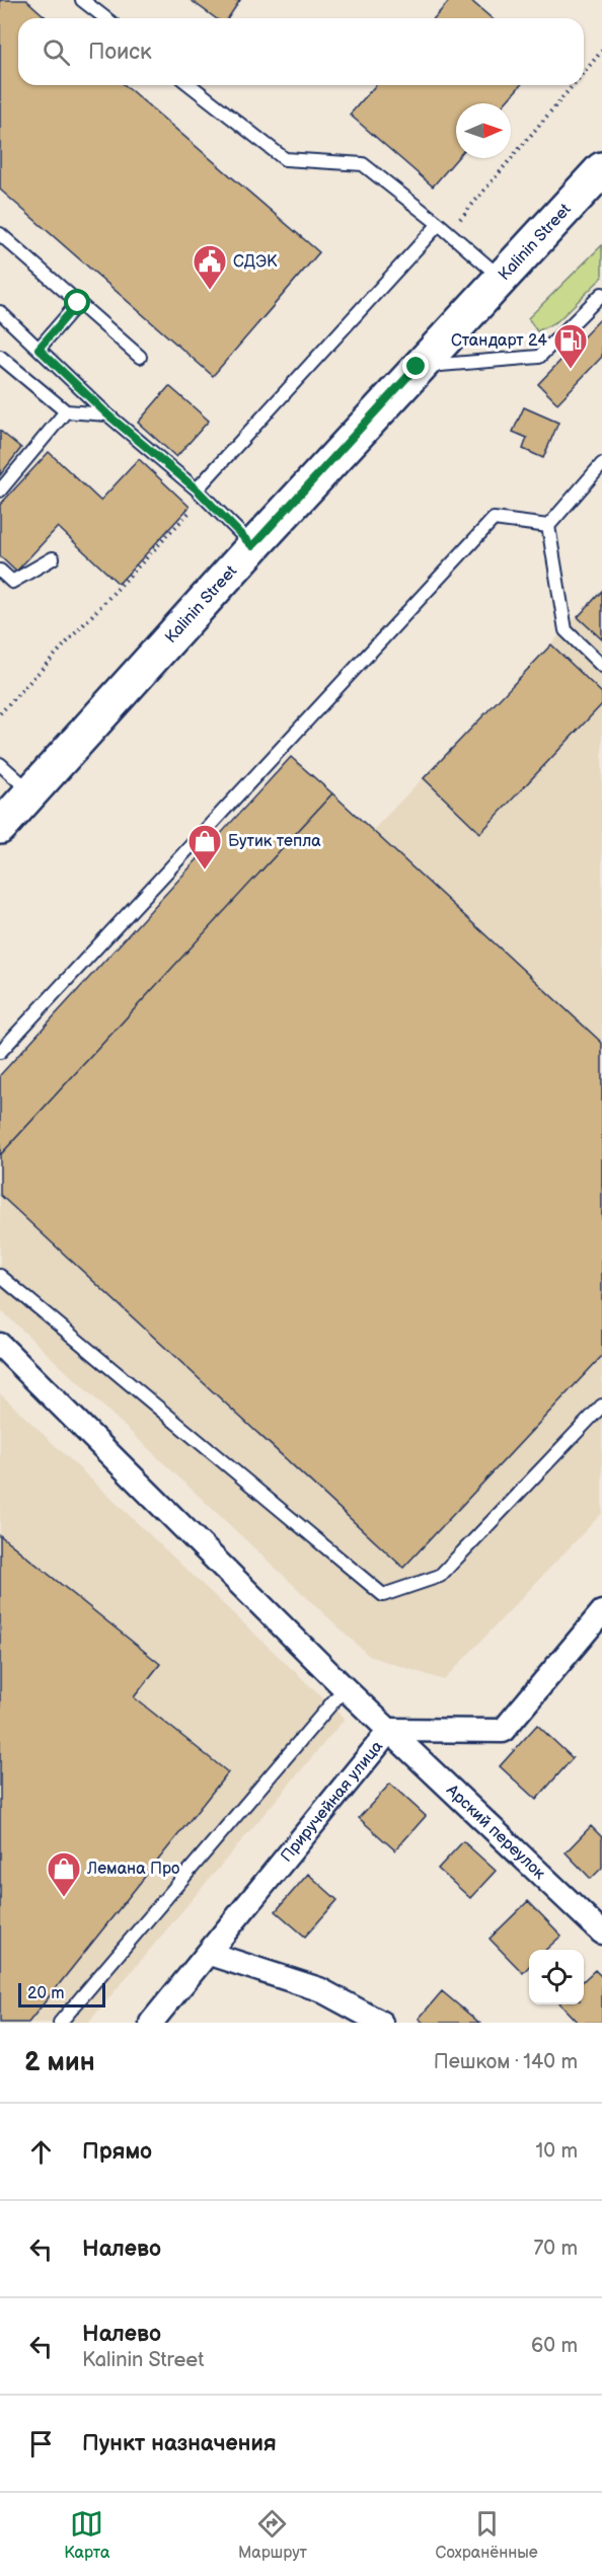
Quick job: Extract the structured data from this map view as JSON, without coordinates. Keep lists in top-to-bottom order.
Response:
{
  "streets": {
    "main road": ["Kalinin Street"],
    "street": ["Приручейная улица", "Арский переулок"]
  },
  "crossings": [
    ["Приручейная улица", "Арский переулок"]
  ],
  "places": {
    "public building": ["СДЭК"],
    "fuel station": ["Стандарт 24"],
    "shop": ["Бутик тепла", "Лемана Про"]
  },
  "scale_bar": "20 m",
  "north": "right",
  "page": {
    "search": "Поиск",
    "scale": "20 m",
    "heading": ["2 мин", "Пешком · 140 m"],
    "list": [
      ["Прямо", "10 m"],
      ["Налево", "70 m"],
      ["Налево", "Kalinin Street", "60 m"],
      "Пункт назначения"
    ],
    "nav": ["Карта", "Маршрут", "Сохранённые"]
  }
}
